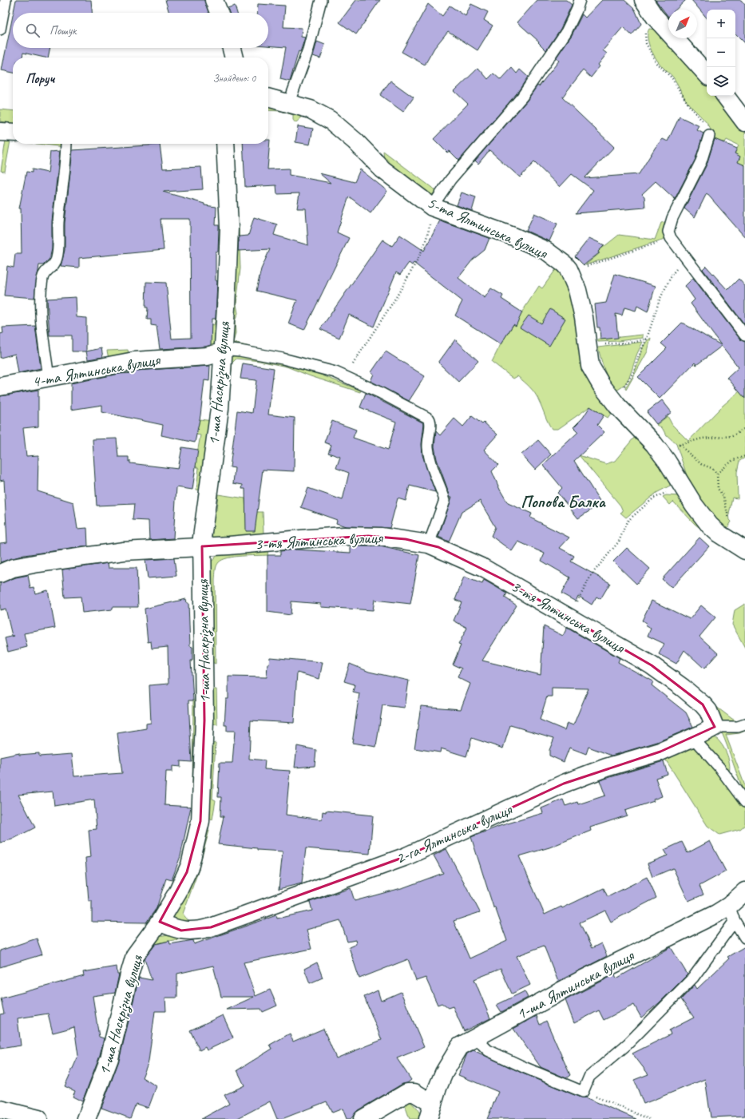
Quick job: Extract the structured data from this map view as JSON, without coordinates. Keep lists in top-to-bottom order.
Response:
{
  "streets": {
    "street": [
      "5-та Ялтинська вулиця",
      "4-та Ялтинська вулиця",
      "1-ша Наскрізна вулиця",
      "3-тя Ялтинська вулиця",
      "2-га Ялтинська вулиця",
      "1-ша Ялтинська вулиця"
    ]
  },
  "crossings": [
    ["4-та Ялтинська вулиця", "1-ша Наскрізна вулиця"],
    ["4-та Ялтинська вулиця", "3-тя Ялтинська вулиця"],
    ["1-ша Наскрізна вулиця", "3-тя Ялтинська вулиця"],
    ["1-ша Наскрізна вулиця", "2-га Ялтинська вулиця"],
    ["3-тя Ялтинська вулиця", "2-га Ялтинська вулиця"]
  ],
  "districts": ["Попова Балка"],
  "north": "top right",
  "page": {
    "map_buttons": ["+", "−"],
    "search": "Пошук",
    "heading": ["Поруч", "Знайдено: 0"]
  }
}
